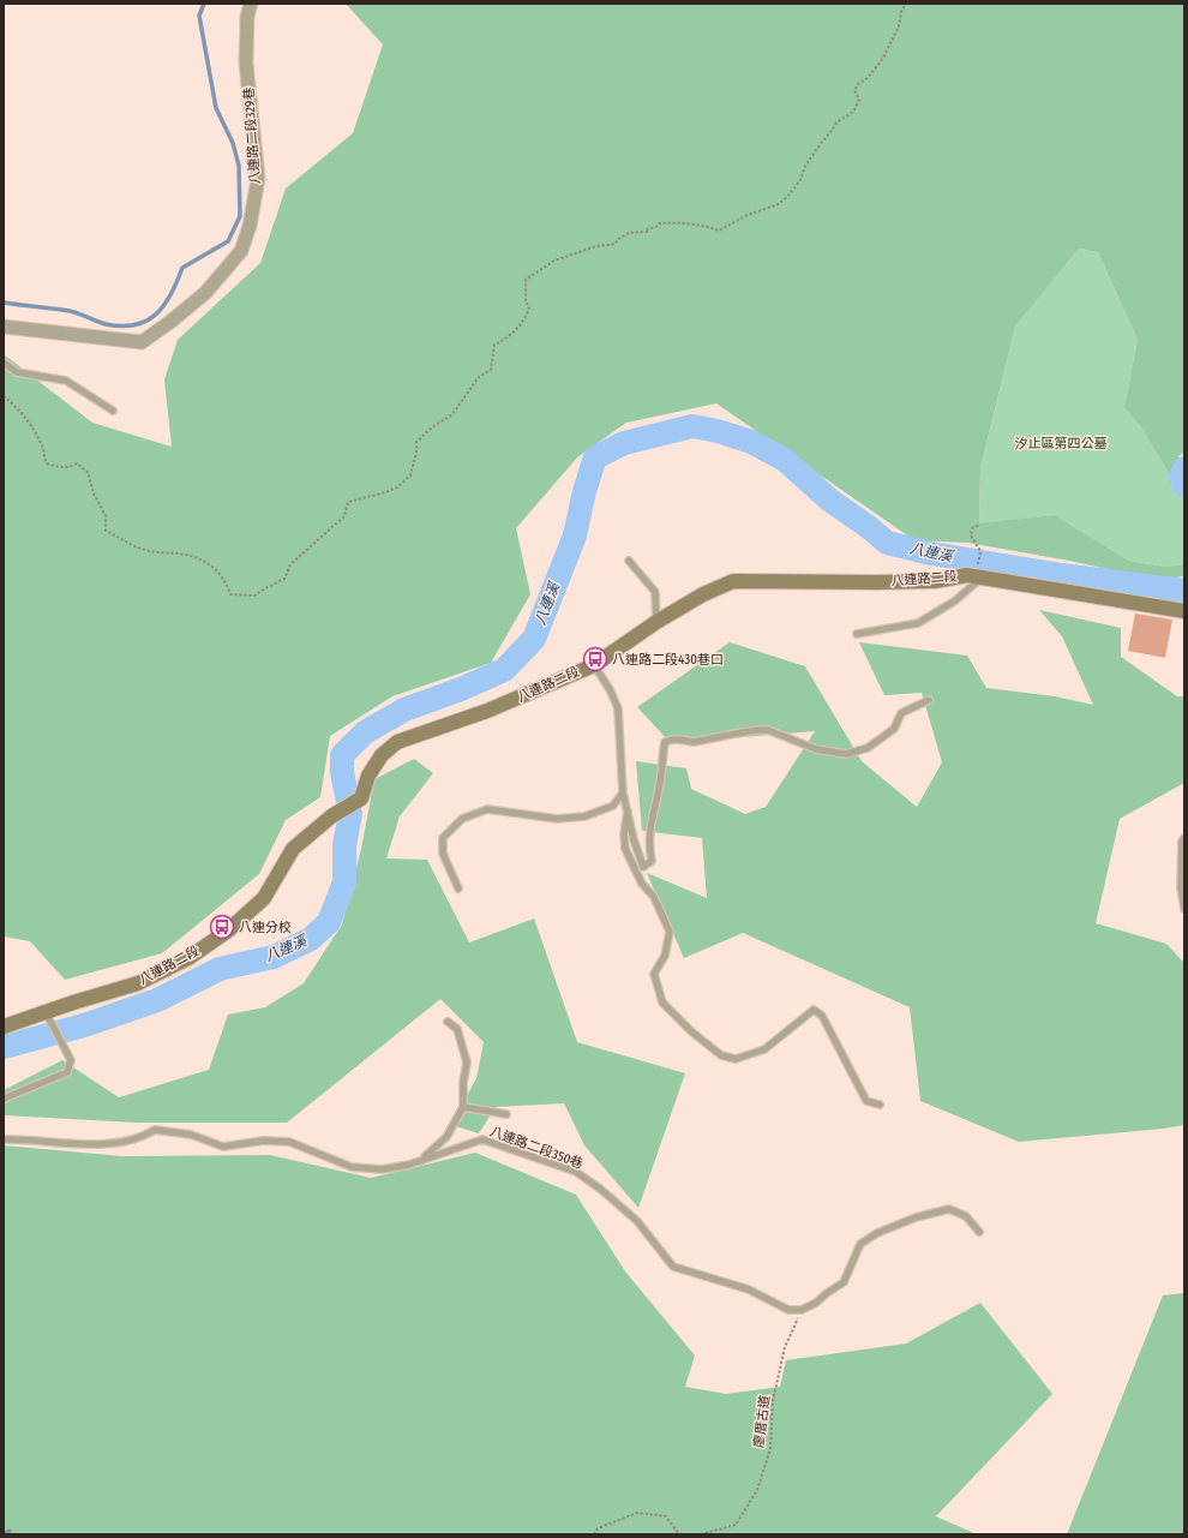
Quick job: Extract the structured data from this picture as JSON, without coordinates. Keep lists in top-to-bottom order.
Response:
{
  "streets": {
    "street": ["八連路二段329巷", "八連路二段"],
    "lane": ["八連路二段350巷"],
    "path": ["廖厝古道"]
  },
  "crossings": [
    ["八連路二段350巷", "廖厝古道"]
  ],
  "water": ["八連溪"],
  "parks": ["汐止區第四公墓"],
  "places": {
    "bus stop": ["八連路二段430巷口", "八連分校"]
  }
}
